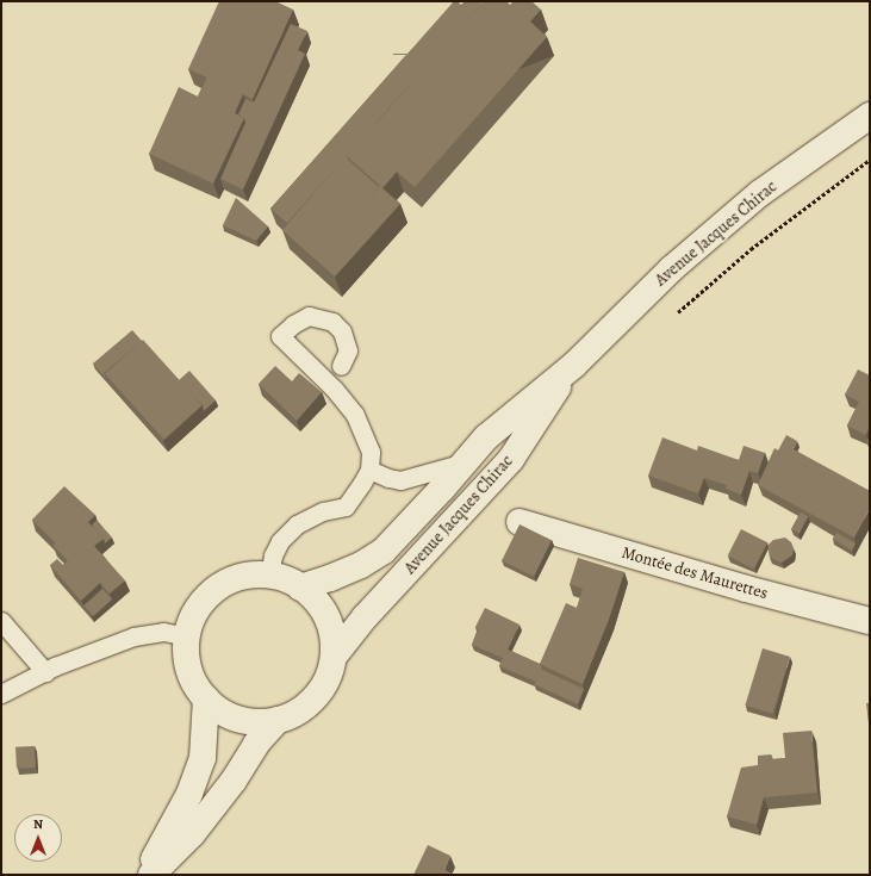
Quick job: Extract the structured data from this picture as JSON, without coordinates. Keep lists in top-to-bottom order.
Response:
{
  "streets": {
    "main road": ["Avenue Jacques Chirac", "Montée des Maurettes"]
  },
  "north": "top"
}
